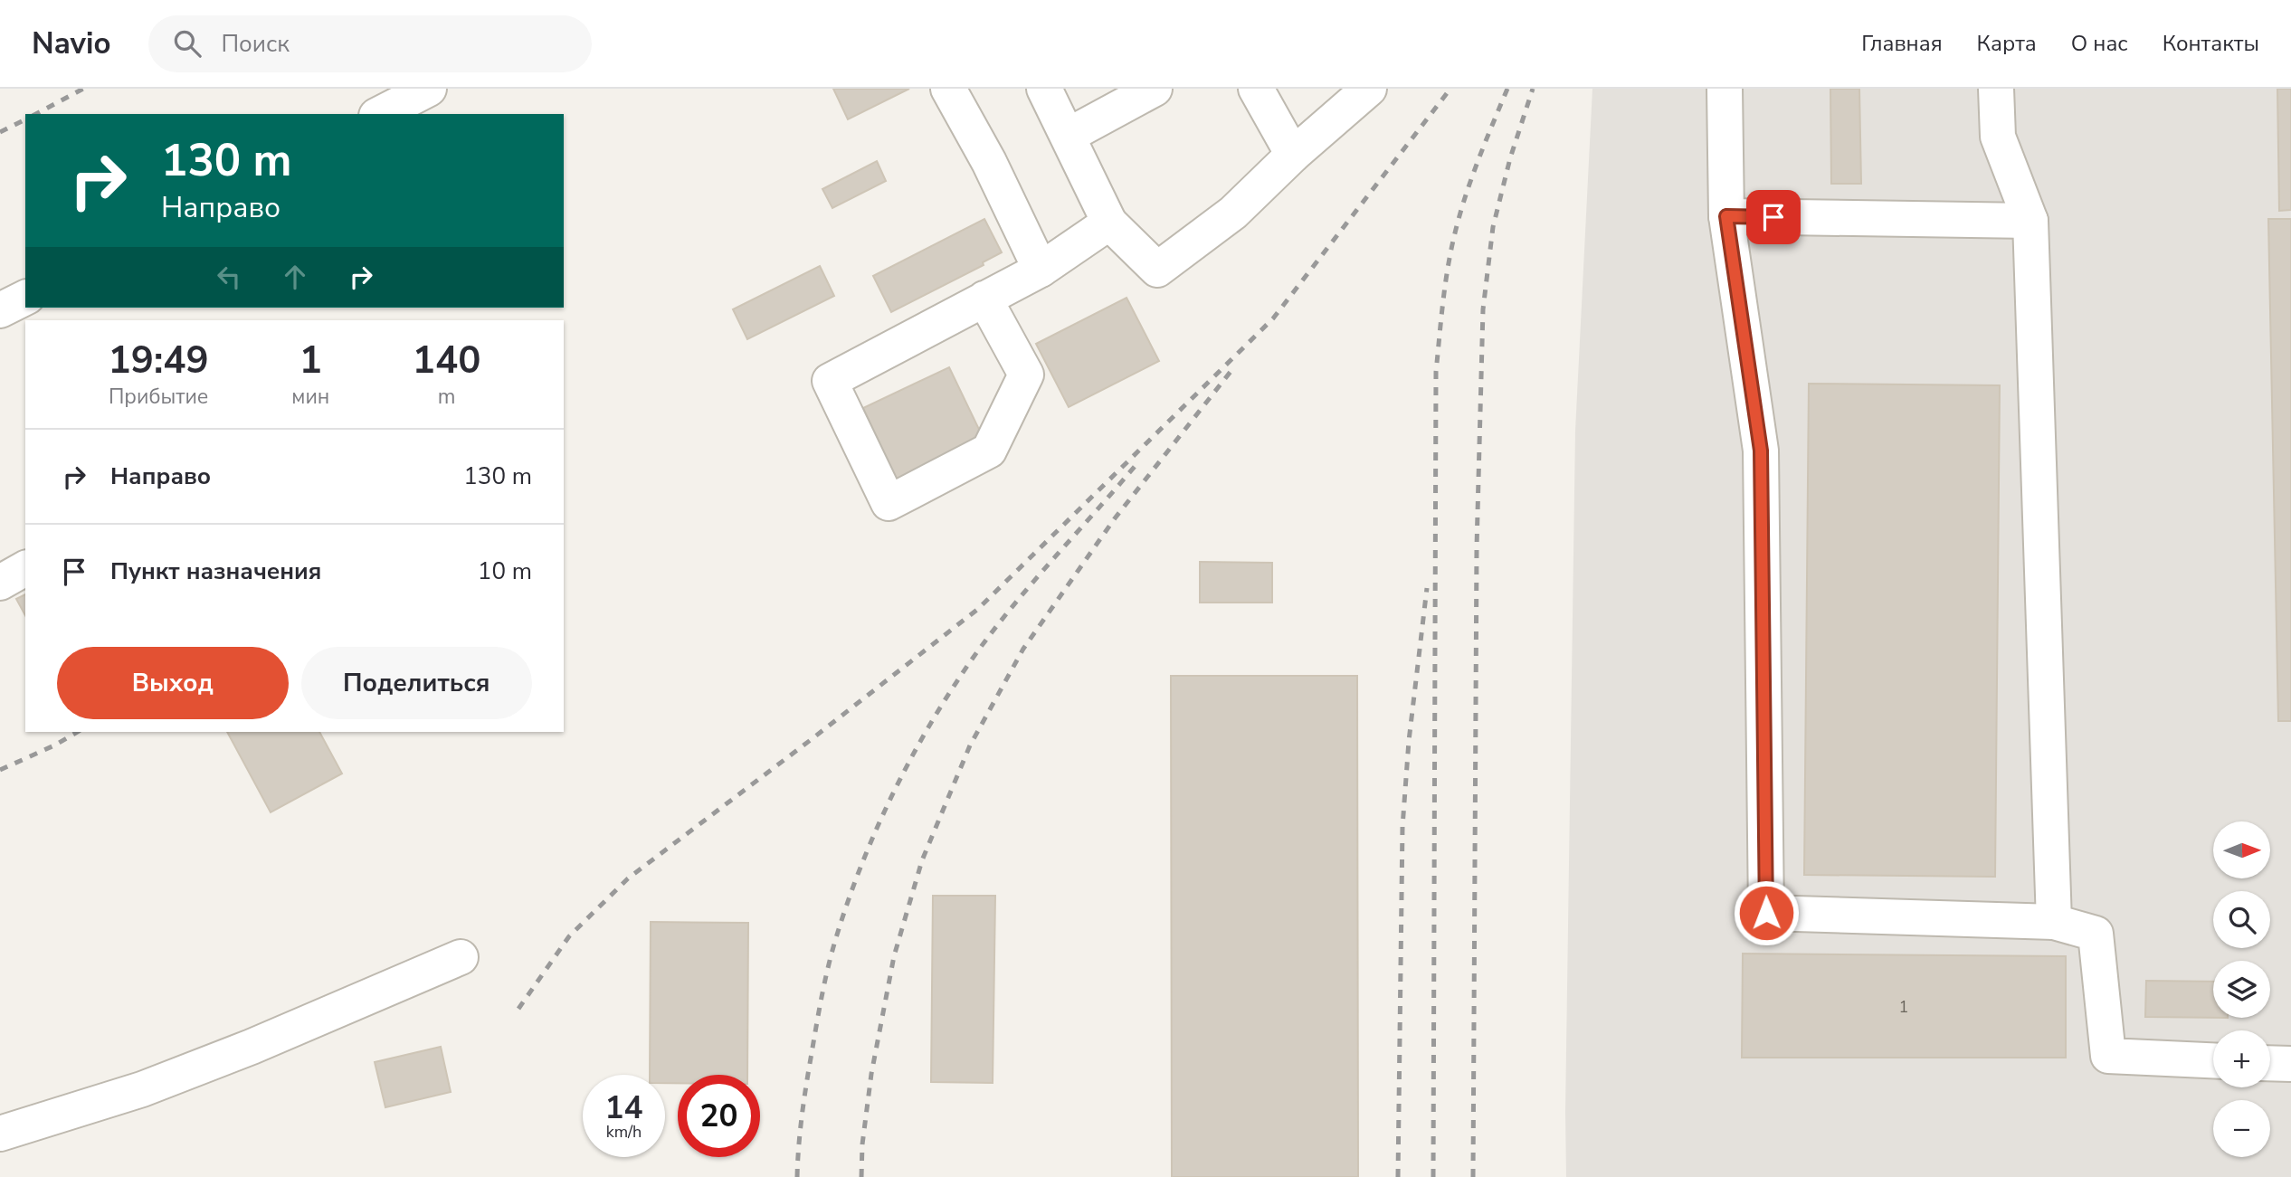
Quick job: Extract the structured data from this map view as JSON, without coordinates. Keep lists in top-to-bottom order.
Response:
{
  "house_numbers": ["1"],
  "north": "right",
  "page": {
    "header": "Navio",
    "search": "Поиск",
    "nav": [
      "Главная",
      "Карта",
      "О нас",
      "Контакты"
    ],
    "turn": ["130 m", "Направо"],
    "eta": [
      "19:49",
      "Прибытие",
      "1",
      "мин",
      "140",
      "m"
    ],
    "list": [
      {
        "name": "Направо",
        "value": "130 m"
      },
      {
        "name": "Пункт назначения",
        "value": "10 m"
      }
    ],
    "buttons": ["Выход", "Поделиться"],
    "map_buttons": ["+", "−"],
    "speed": "14 km/h",
    "limit": "20"
  }
}
